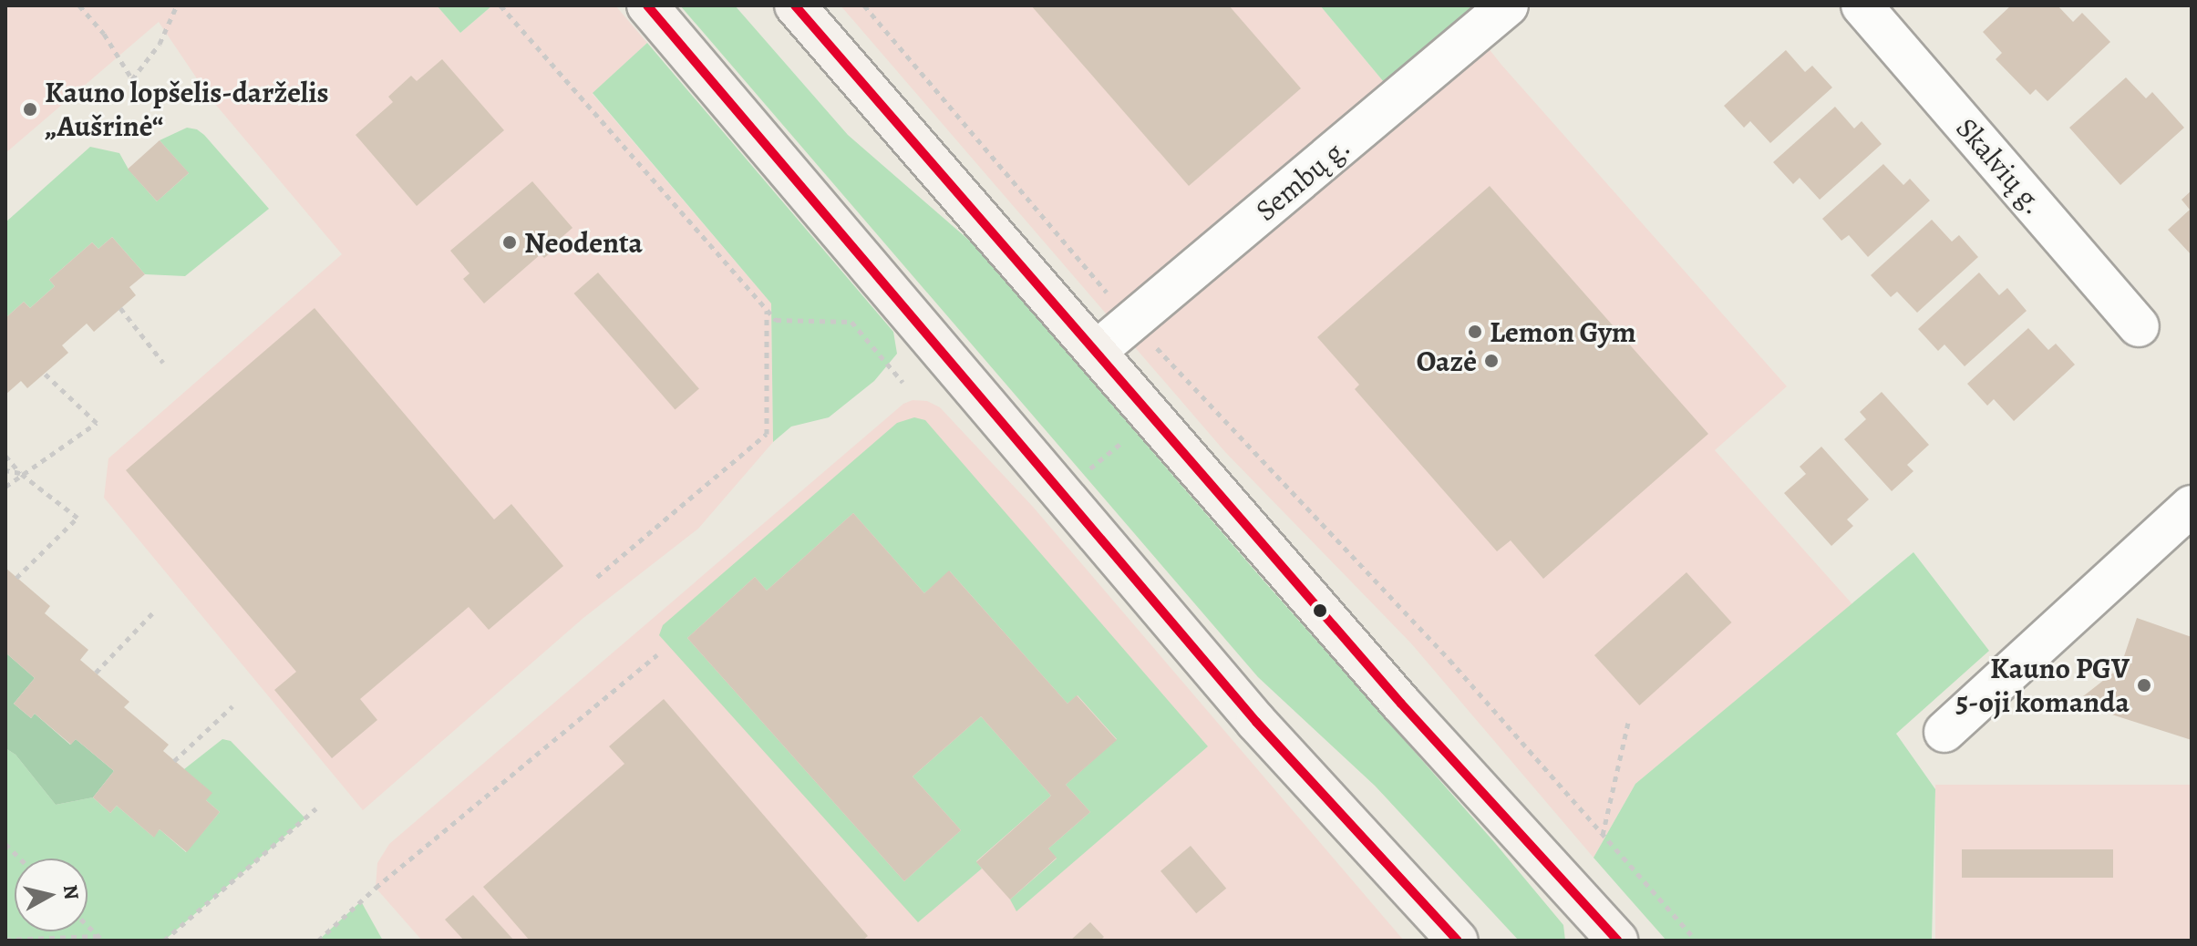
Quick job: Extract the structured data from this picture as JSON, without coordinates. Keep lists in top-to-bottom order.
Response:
{
  "streets": {
    "street": ["Skalvių g.", "Sembų g."]
  },
  "places": [
    "Kauno lopšelis-darželis „Aušrinė“",
    "Neodenta",
    "Lemon Gym",
    "Oazė",
    "Kauno PGV 5-oji komanda"
  ],
  "north": "right"
}
